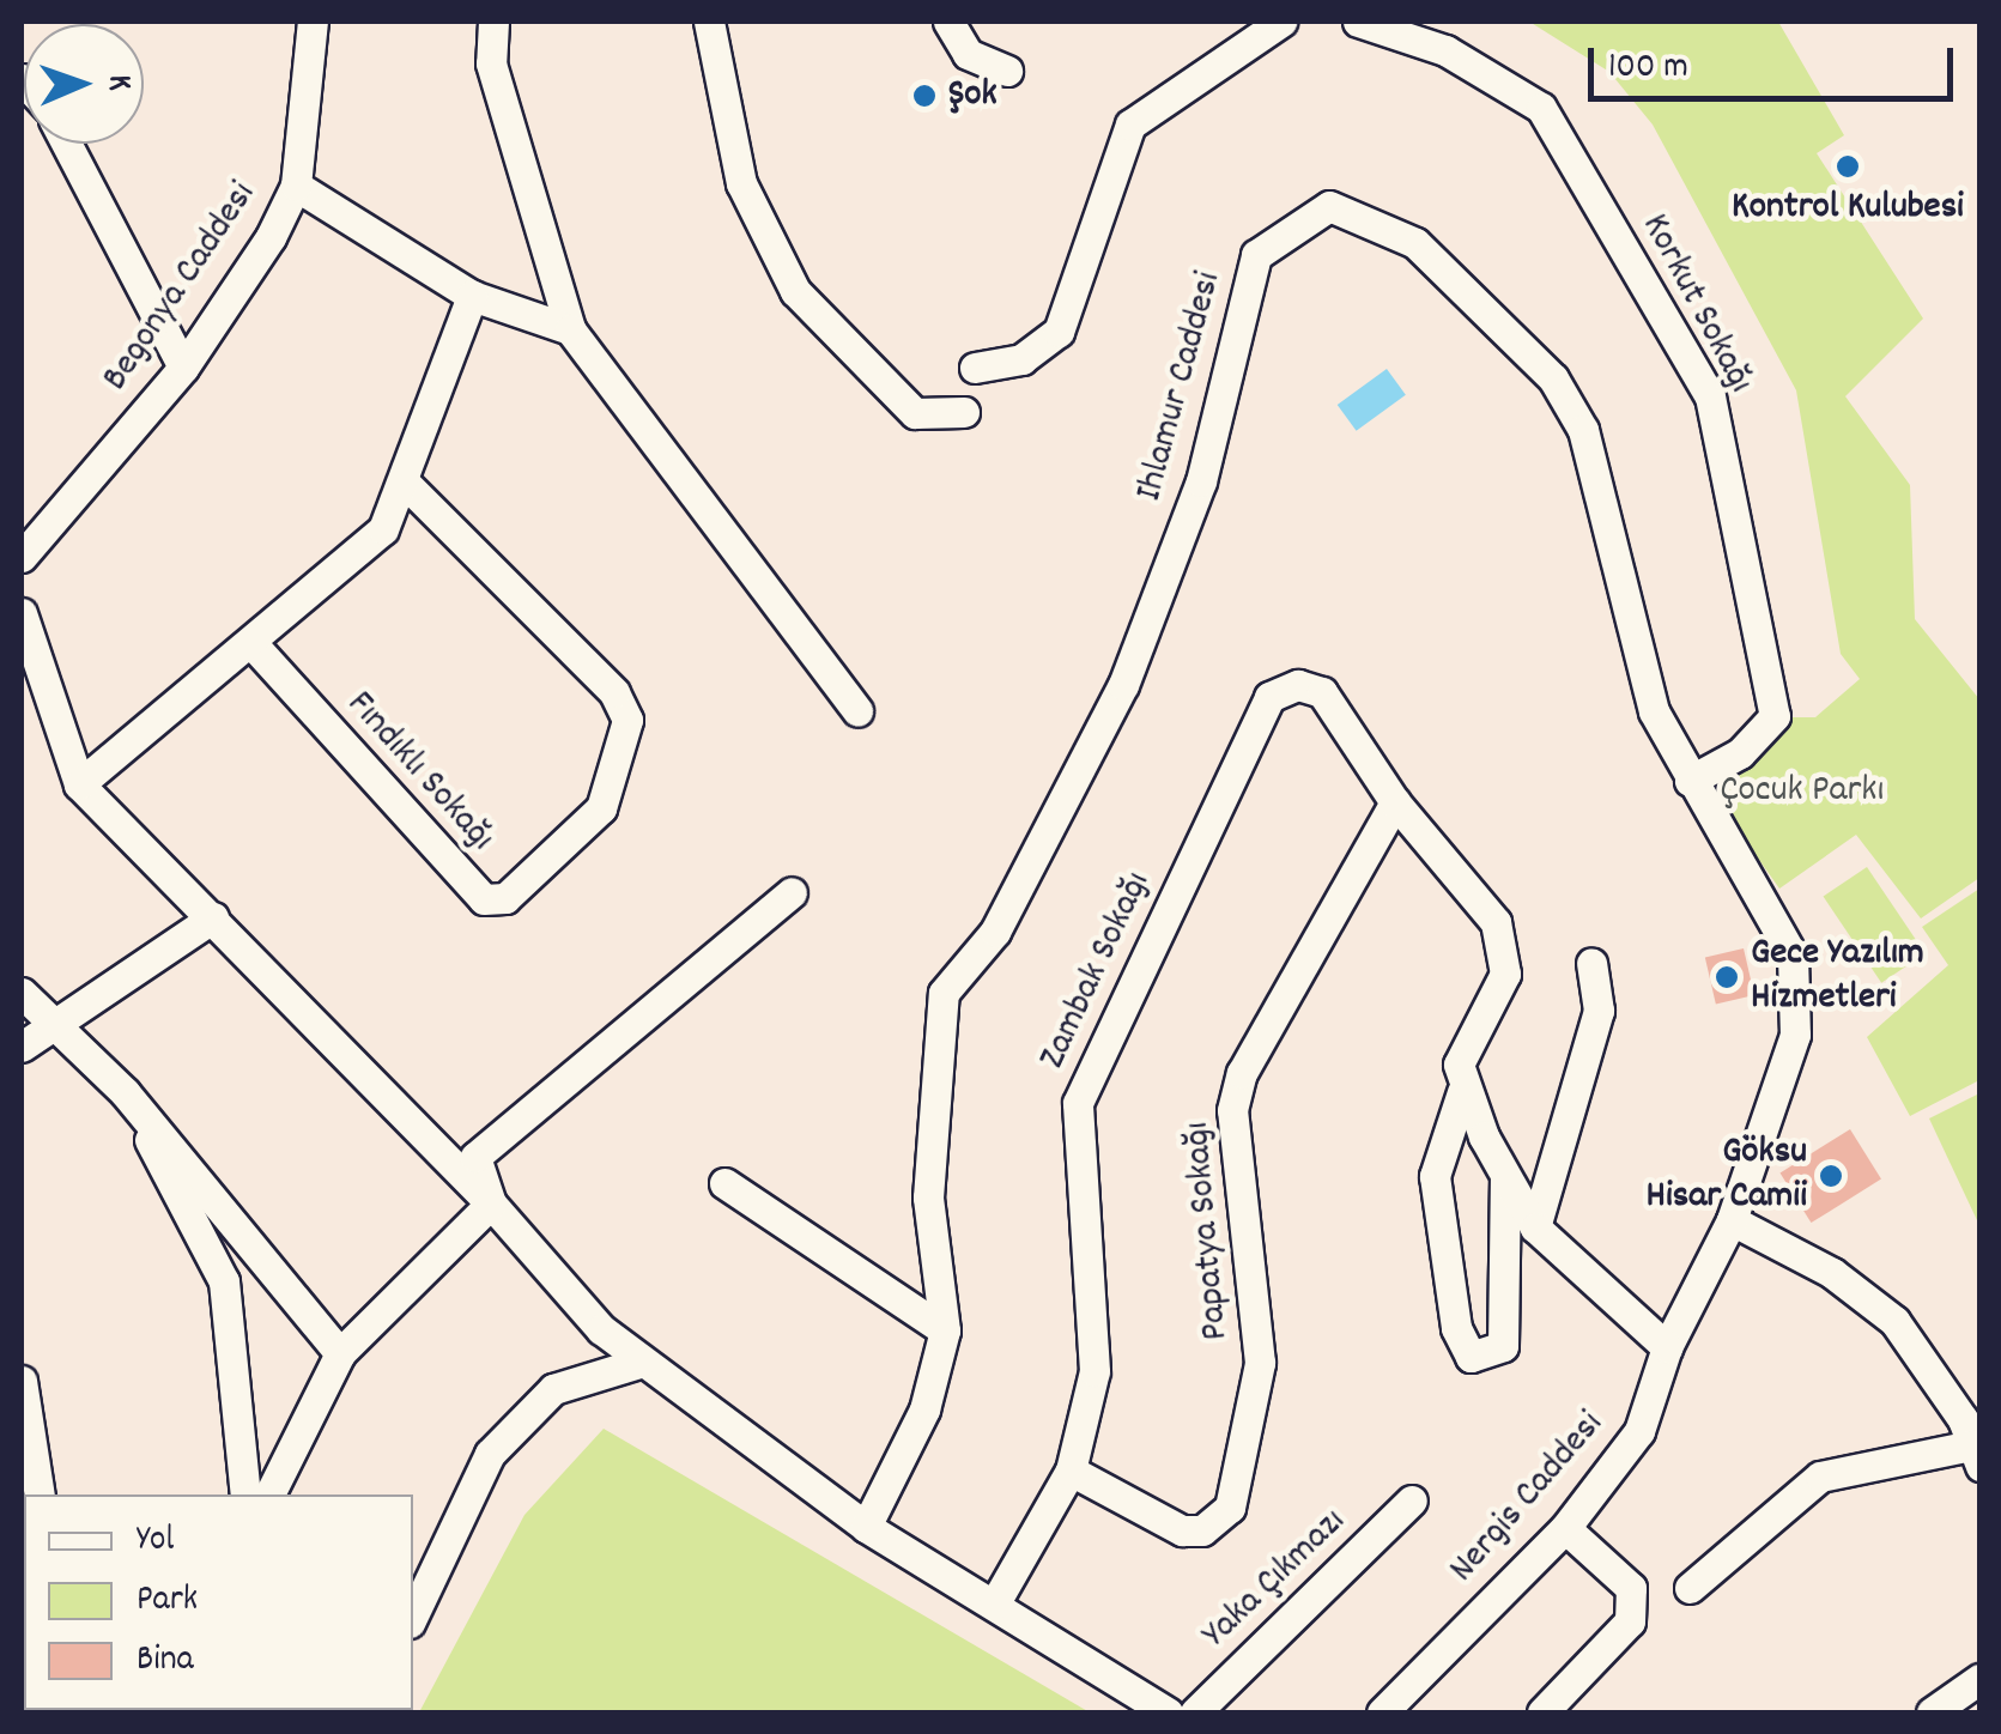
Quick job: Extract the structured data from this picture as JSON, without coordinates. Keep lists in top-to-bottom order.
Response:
{
  "streets": {
    "street": [
      "Begonya Caddesi",
      "Korkut Sokağı",
      "Ihlamur Caddesi",
      "Fındıklı Sokağı",
      "Zambak Sokağı",
      "Papatya Sokağı",
      "Nergis Caddesi",
      "Yaka Çıkmazı"
    ]
  },
  "crossings": [
    ["Korkut Sokağı", "Ihlamur Caddesi"],
    ["Korkut Sokağı", "Nergis Caddesi"],
    ["Ihlamur Caddesi", "Nergis Caddesi"],
    ["Zambak Sokağı", "Papatya Sokağı"]
  ],
  "parks": ["Çocuk Parkı"],
  "places": [
    "Şok",
    "Kontrol Kulubesi",
    "Gece Yazılım Hizmetleri",
    "Göksu Hisar Camii"
  ],
  "legend": ["Yol", "Park", "Bina"],
  "scale_bar": "100 m",
  "north": "right"
}
